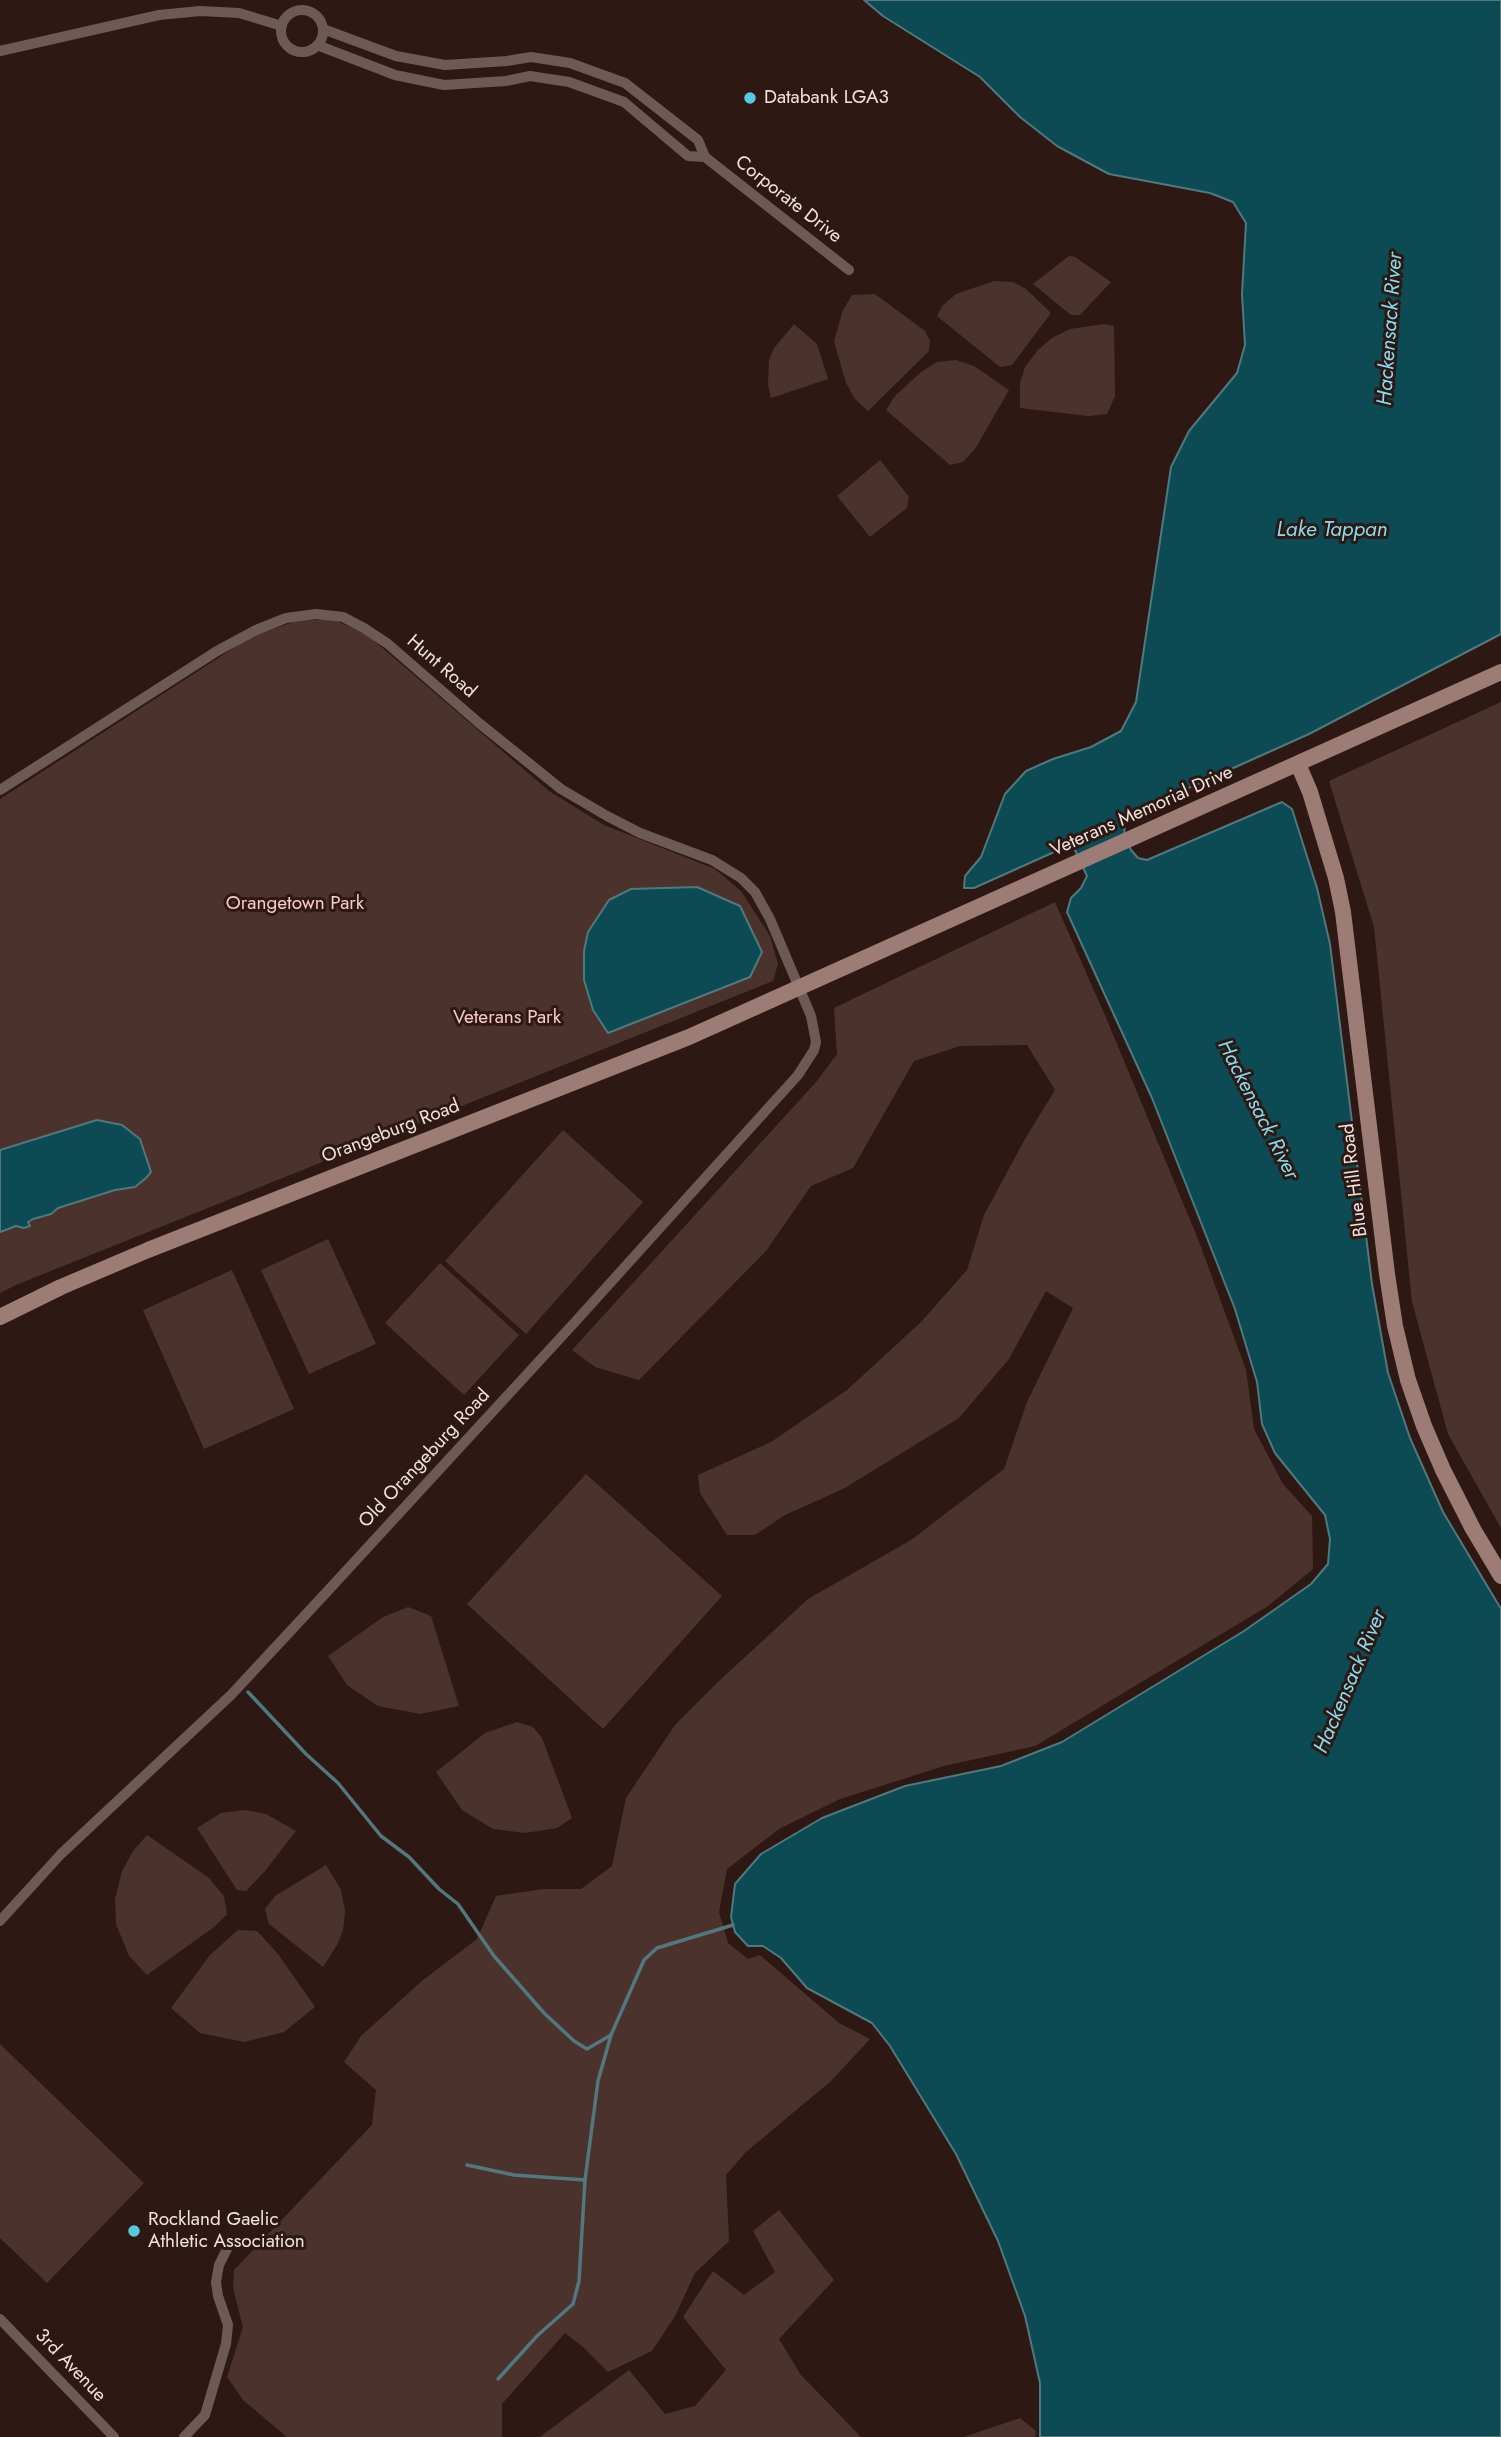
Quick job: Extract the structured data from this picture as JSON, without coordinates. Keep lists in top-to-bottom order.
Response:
{
  "streets": {
    "main road": ["Veterans Memorial Drive", "Orangeburg Road", "Blue Hill Road"],
    "street": [
      "Corporate Drive",
      "Hunt Road",
      "Old Orangeburg Road",
      "3rd Avenue"
    ]
  },
  "crossings": [
    ["Hunt Road", "Veterans Memorial Drive"],
    ["Hunt Road", "Orangeburg Road"],
    ["Hunt Road", "Old Orangeburg Road"],
    ["Veterans Memorial Drive", "Orangeburg Road"],
    ["Veterans Memorial Drive", "Blue Hill Road"],
    ["Veterans Memorial Drive", "Old Orangeburg Road"],
    ["Orangeburg Road", "Old Orangeburg Road"]
  ],
  "water": ["Hackensack River", "Lake Tappan"],
  "parks": ["Orangetown Park", "Veterans Park"],
  "places": ["Databank LGA3", "Rockland Gaelic Athletic Association"]
}
